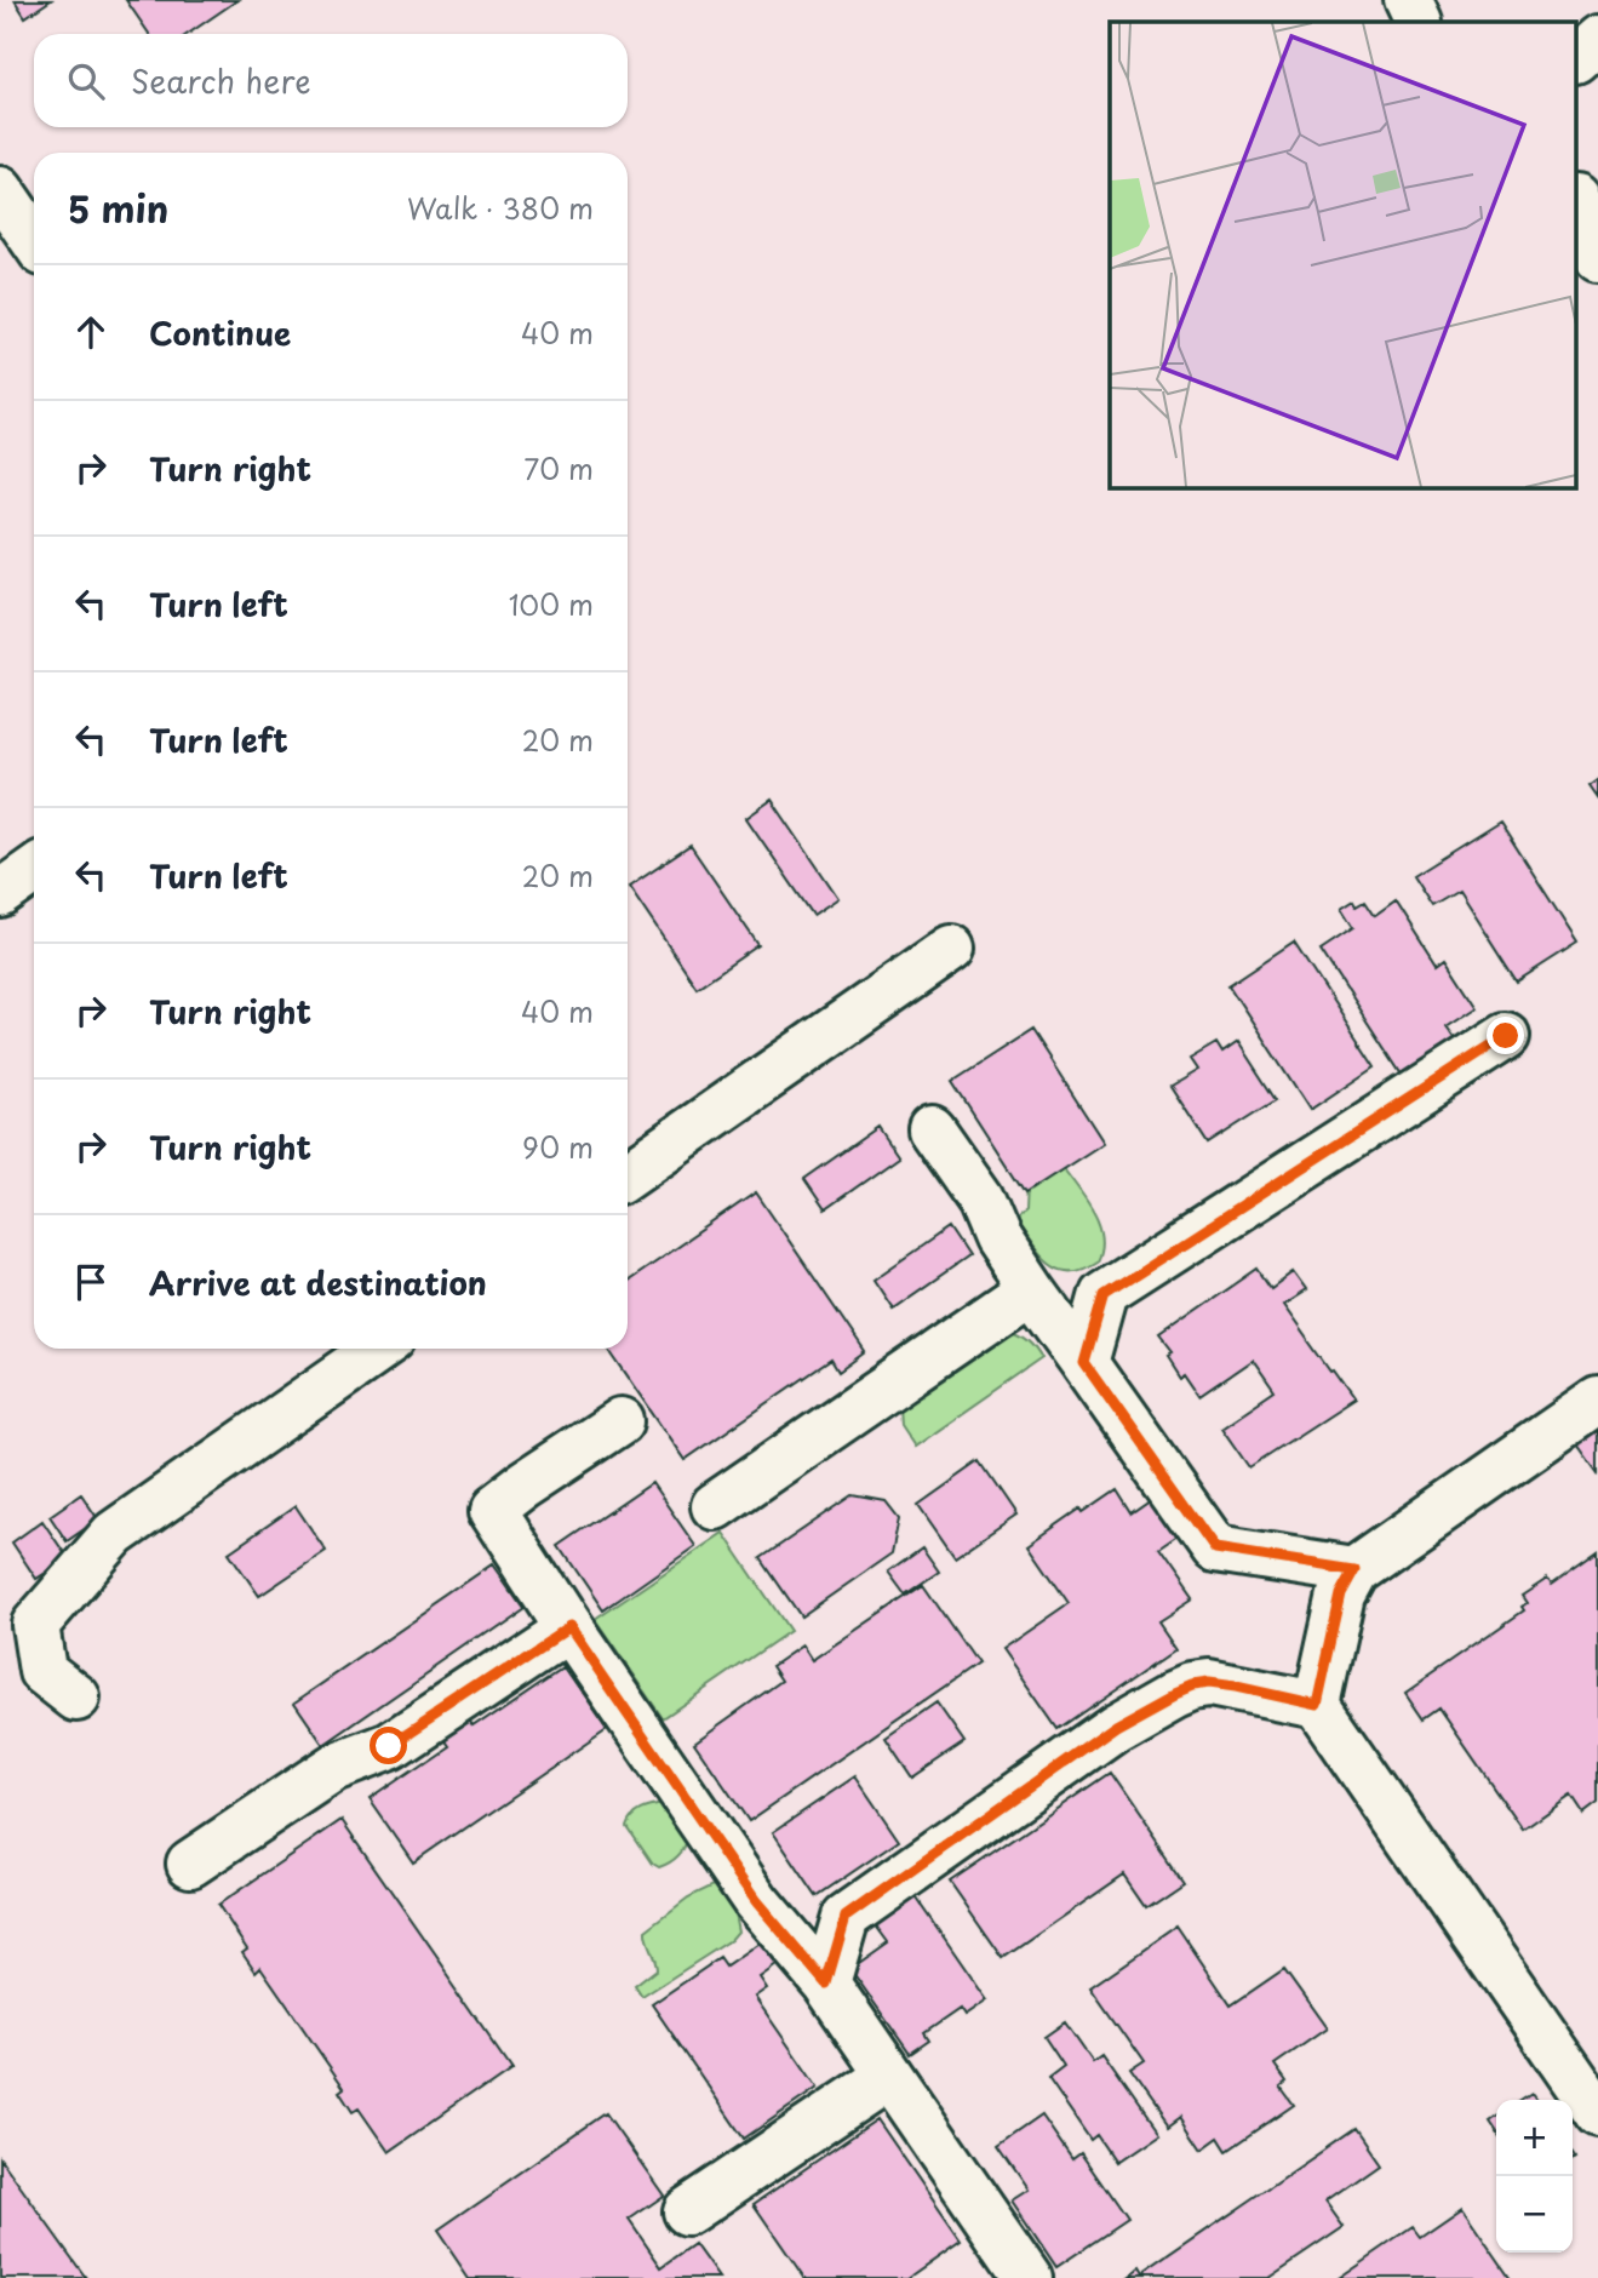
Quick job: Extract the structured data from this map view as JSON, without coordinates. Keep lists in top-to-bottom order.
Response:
{
  "page": {
    "search": "Search here",
    "heading": ["5 min", "Walk · 380 m"],
    "list": [
      ["Continue", "40 m"],
      ["Turn right", "70 m"],
      ["Turn left", "100 m"],
      ["Turn left", "20 m"],
      ["Turn left", "20 m"],
      ["Turn right", "40 m"],
      ["Turn right", "90 m"],
      "Arrive at destination"
    ],
    "map_buttons": ["+", "−"]
  }
}
